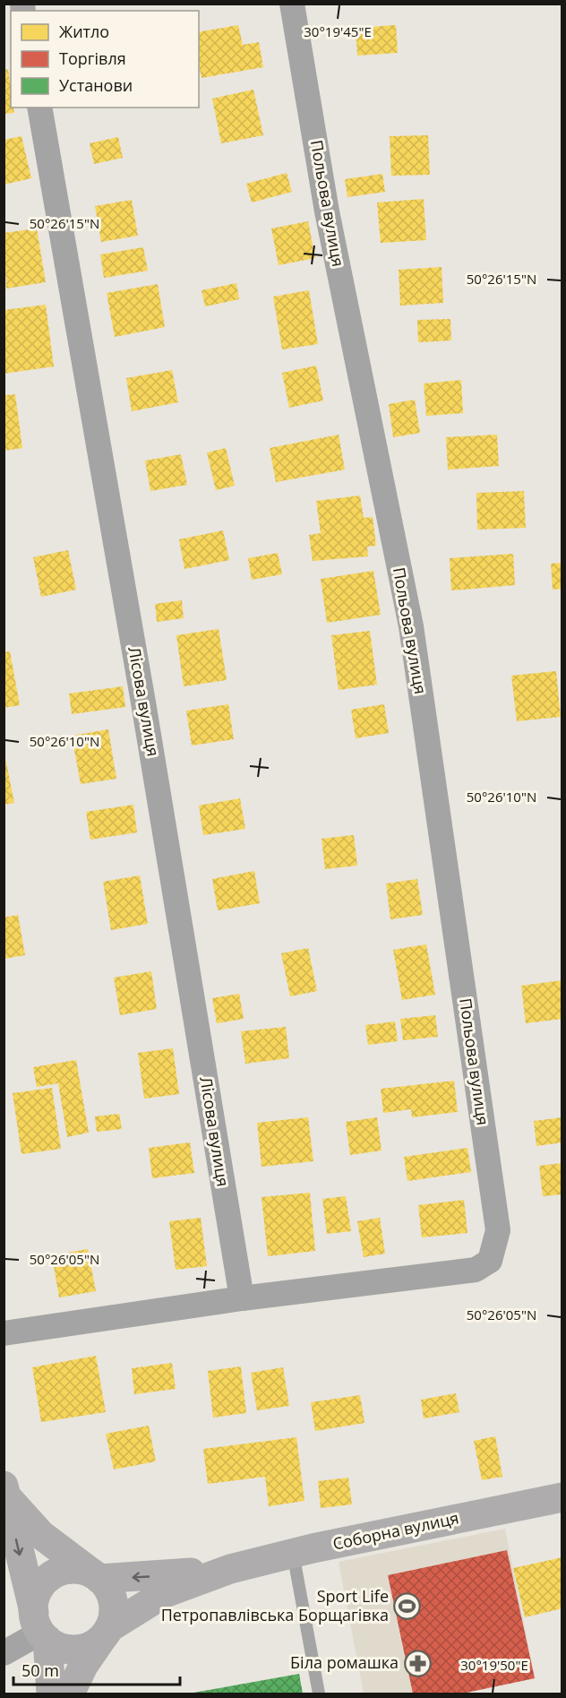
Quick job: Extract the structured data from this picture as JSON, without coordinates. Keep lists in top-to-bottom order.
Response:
{
  "streets": {
    "main road": ["Соборна вулиця"],
    "street": ["Польова вулиця", "Лісова вулиця"]
  },
  "crossings": [
    ["Польова вулиця", "Лісова вулиця"]
  ],
  "places": {
    "sports": ["Sport Life Петропавлівська Борщагівка"],
    "pharmacy": ["Біла ромашка"]
  },
  "legend": ["Житло", "Торгівля", "Установи"],
  "scale_bar": "50 m",
  "coordinates": [
    "30°19'45\"E",
    "50°26'15\"N",
    "50°26'10\"N",
    "50°26'05\"N",
    "30°19'50\"E"
  ]
}
